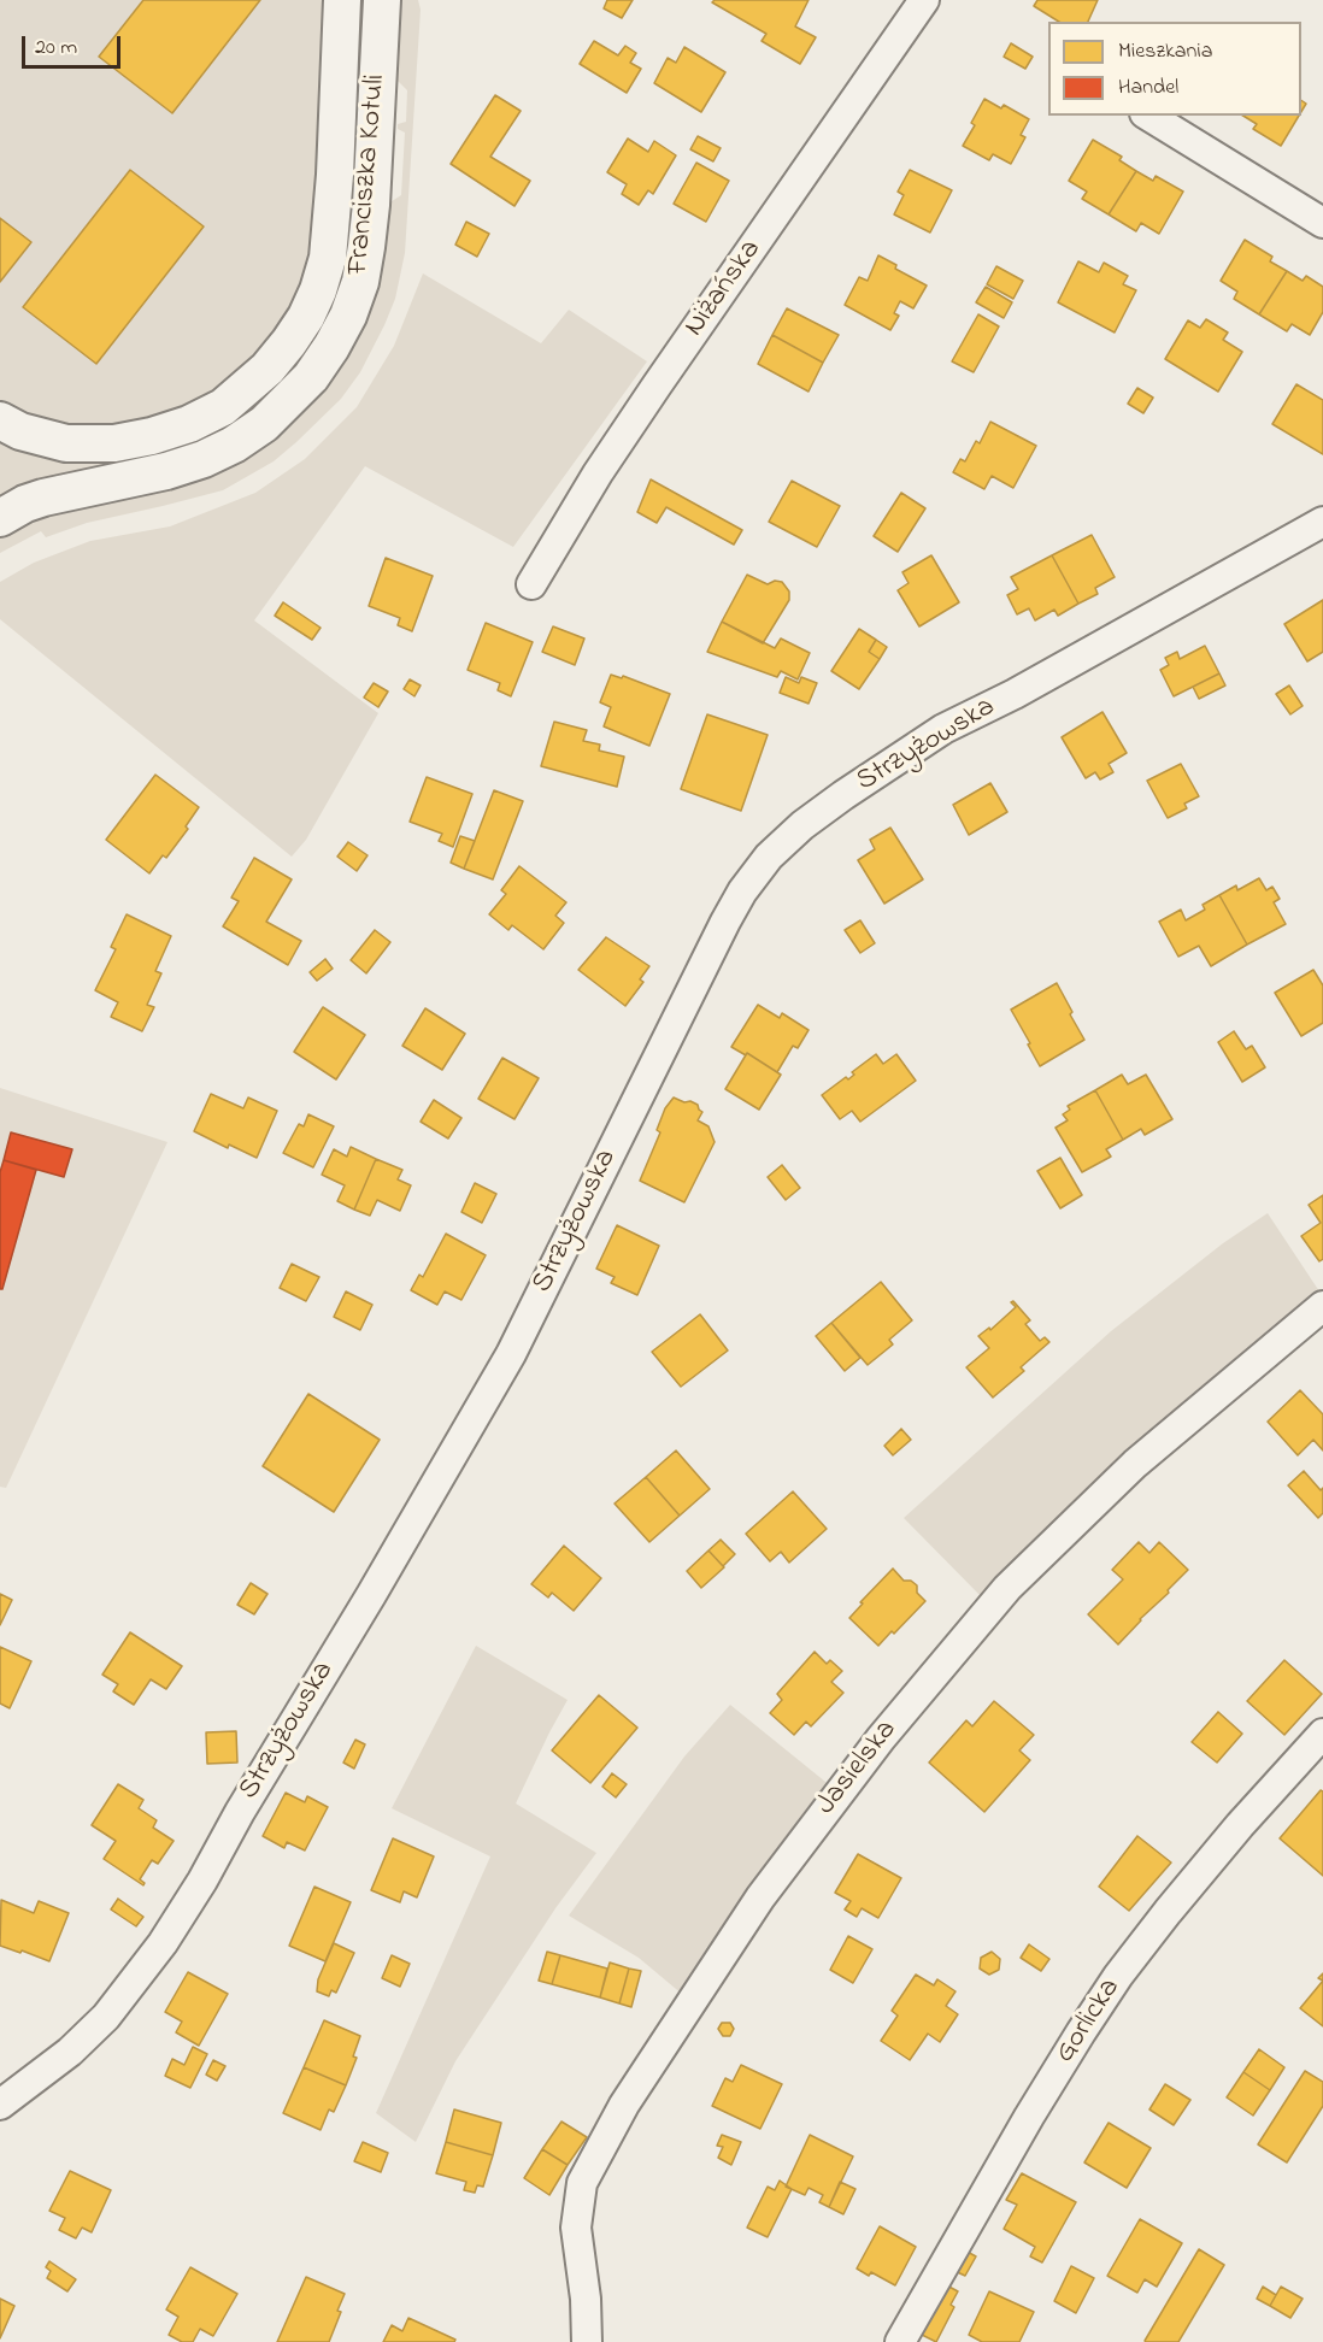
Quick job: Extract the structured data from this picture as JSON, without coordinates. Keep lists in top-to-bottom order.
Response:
{
  "streets": {
    "street": [
      "Franciszka Kotuli",
      "Niżańska",
      "Strzyżowska",
      "Jasielska",
      "Gorlicka"
    ]
  },
  "legend": ["Mieszkania", "Handel"],
  "scale_bar": "20 m"
}
